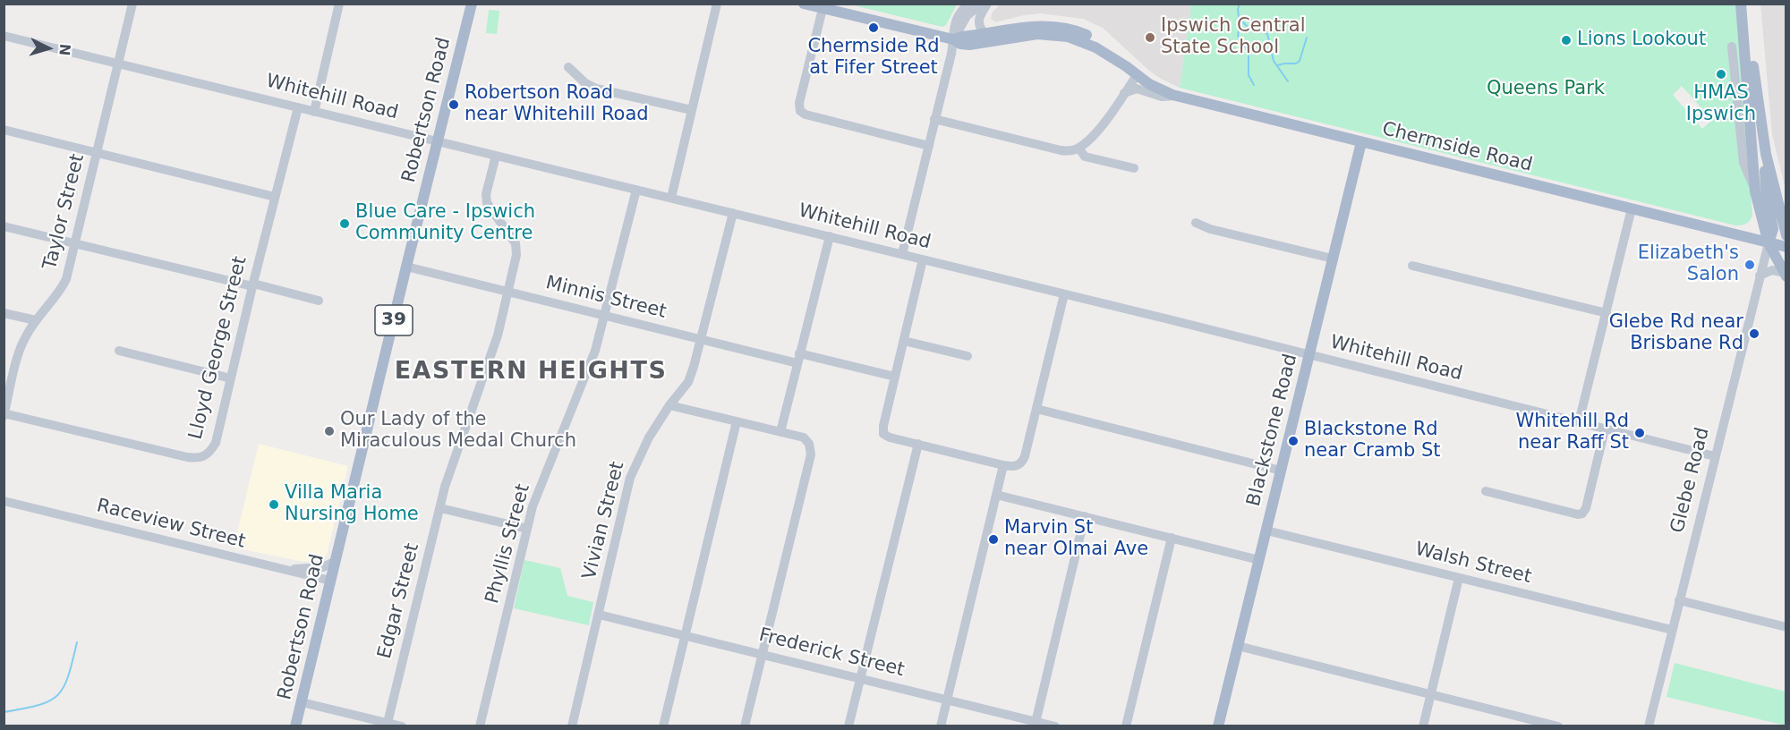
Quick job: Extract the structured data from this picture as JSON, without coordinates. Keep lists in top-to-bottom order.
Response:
{
  "streets": {
    "main road": [
      "Robertson Road",
      "Chermside Road",
      "39",
      "Blackstone Road"
    ],
    "street": [
      "Whitehill Road",
      "Taylor Street",
      "Minnis Street",
      "Lloyd George Street",
      "Glebe Road",
      "Vivian Street",
      "Raceview Street",
      "Phyllis Street",
      "Walsh Street",
      "Edgar Street",
      "Frederick Street"
    ]
  },
  "crossings": [
    ["Whitehill Road", "Robertson Road"],
    ["Whitehill Road", "Taylor Street"],
    ["Whitehill Road", "Lloyd George Street"],
    ["Whitehill Road", "Blackstone Road"],
    ["Whitehill Road", "Glebe Road"],
    ["Whitehill Road", "Vivian Street"],
    ["Whitehill Road", "Phyllis Street"],
    ["Whitehill Road", "Edgar Street"],
    ["Robertson Road", "Minnis Street"],
    ["Robertson Road", "Raceview Street"],
    ["Chermside Road", "Blackstone Road"],
    ["Chermside Road", "Glebe Road"],
    ["Taylor Street", "Lloyd George Street"],
    ["Minnis Street", "Vivian Street"],
    ["Minnis Street", "Phyllis Street"],
    ["Minnis Street", "Edgar Street"],
    ["Blackstone Road", "Walsh Street"],
    ["Glebe Road", "Walsh Street"],
    ["Vivian Street", "Frederick Street"]
  ],
  "districts": ["EASTERN HEIGHTS"],
  "parks": ["Queens Park"],
  "places": [
    "Chermside Rd at Fifer Street",
    "Ipswich Central State School",
    "Lions Lookout",
    "HMAS Ipswich",
    "Robertson Road near Whitehill Road",
    "Blue Care - Ipswich Community Centre",
    "Elizabeth's Salon",
    "Glebe Rd near Brisbane Rd",
    "Our Lady of the Miraculous Medal Church",
    "Whitehill Rd near Raff St",
    "Blackstone Rd near Cramb St",
    "Villa Maria Nursing Home",
    "Marvin St near Olmai Ave"
  ],
  "north": "right"
}
